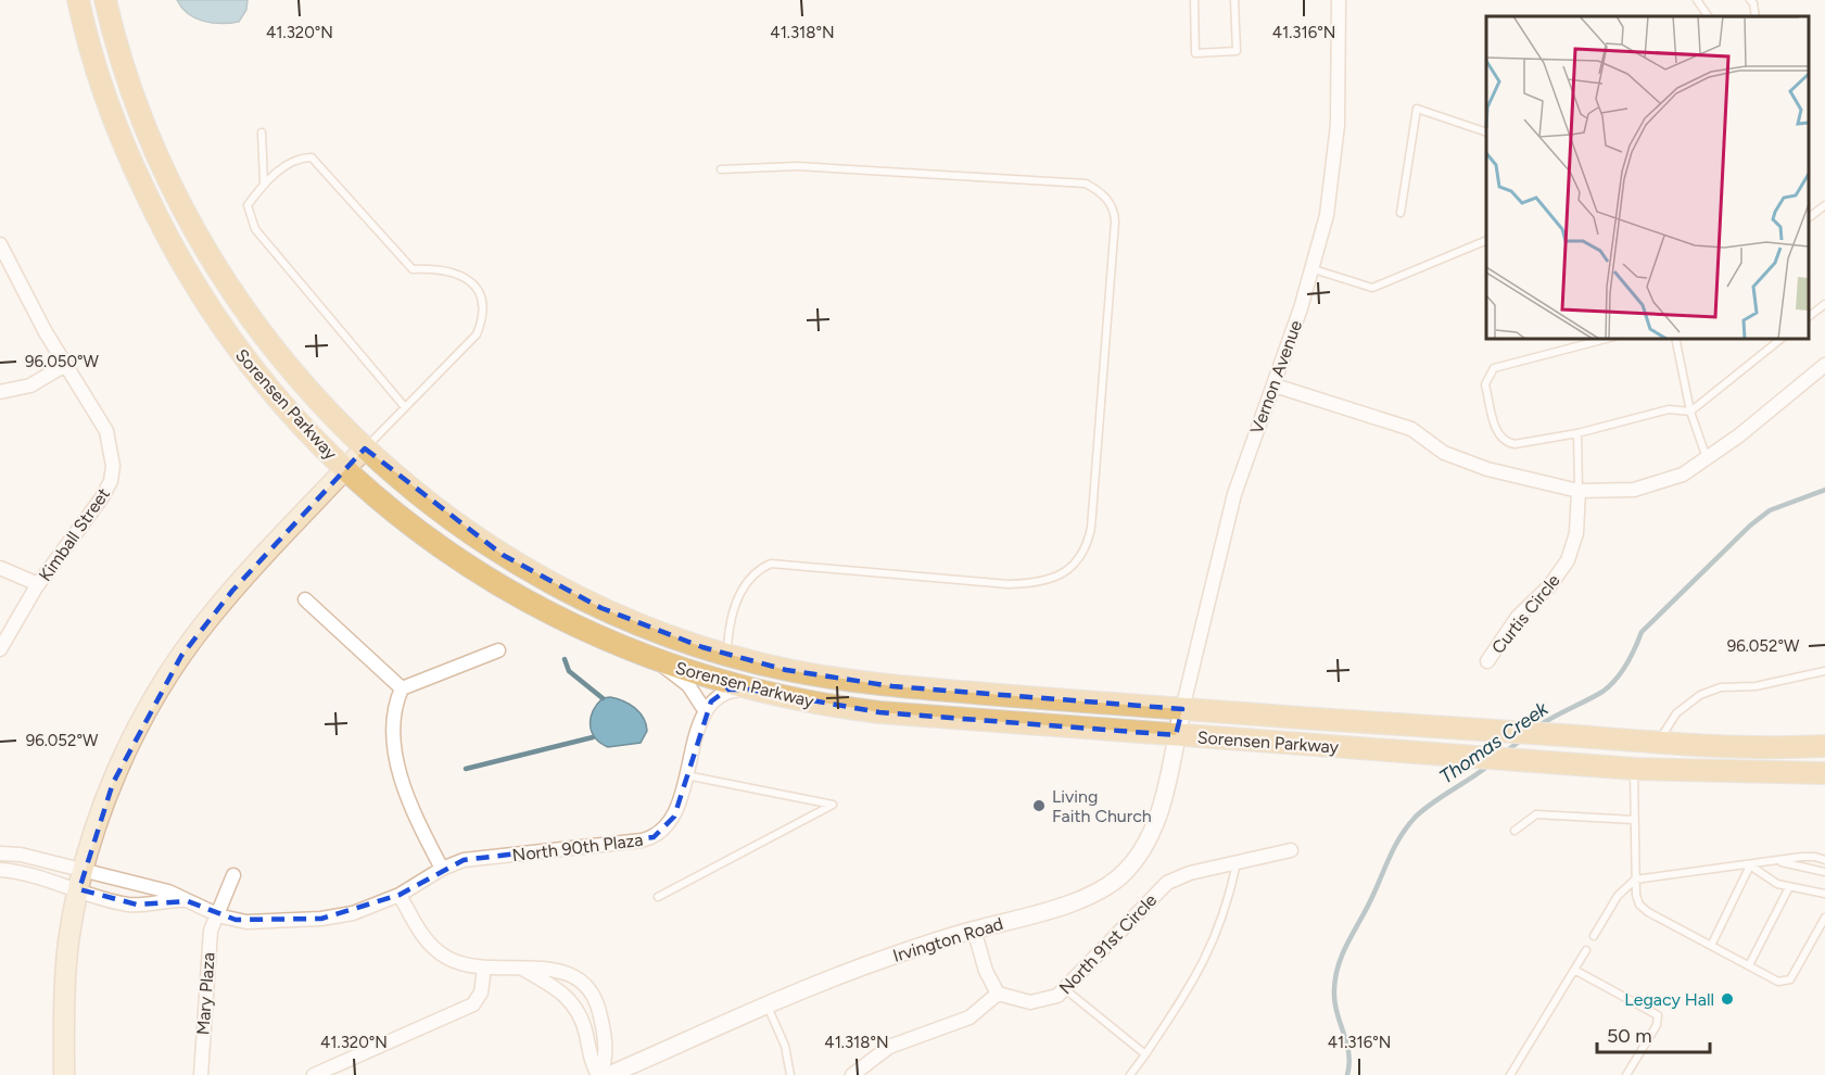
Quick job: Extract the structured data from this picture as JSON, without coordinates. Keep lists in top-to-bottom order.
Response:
{
  "streets": {
    "main road": ["Sorensen Parkway"],
    "street": [
      "Vernon Avenue",
      "Kimball Street",
      "Curtis Circle",
      "North 90th Plaza",
      "Irvington Road",
      "North 91st Circle",
      "Mary Plaza"
    ]
  },
  "crossings": [
    ["Vernon Avenue", "Sorensen Parkway"],
    ["Vernon Avenue", "Irvington Road"],
    ["Sorensen Parkway", "Irvington Road"]
  ],
  "water": ["Thomas Creek"],
  "places": ["Living Faith Church", "Legacy Hall"],
  "scale_bar": "50 m",
  "coordinates": [
    "41.320°N",
    "41.318°N",
    "41.316°N",
    "96.050°W",
    "96.052°W"
  ]
}
